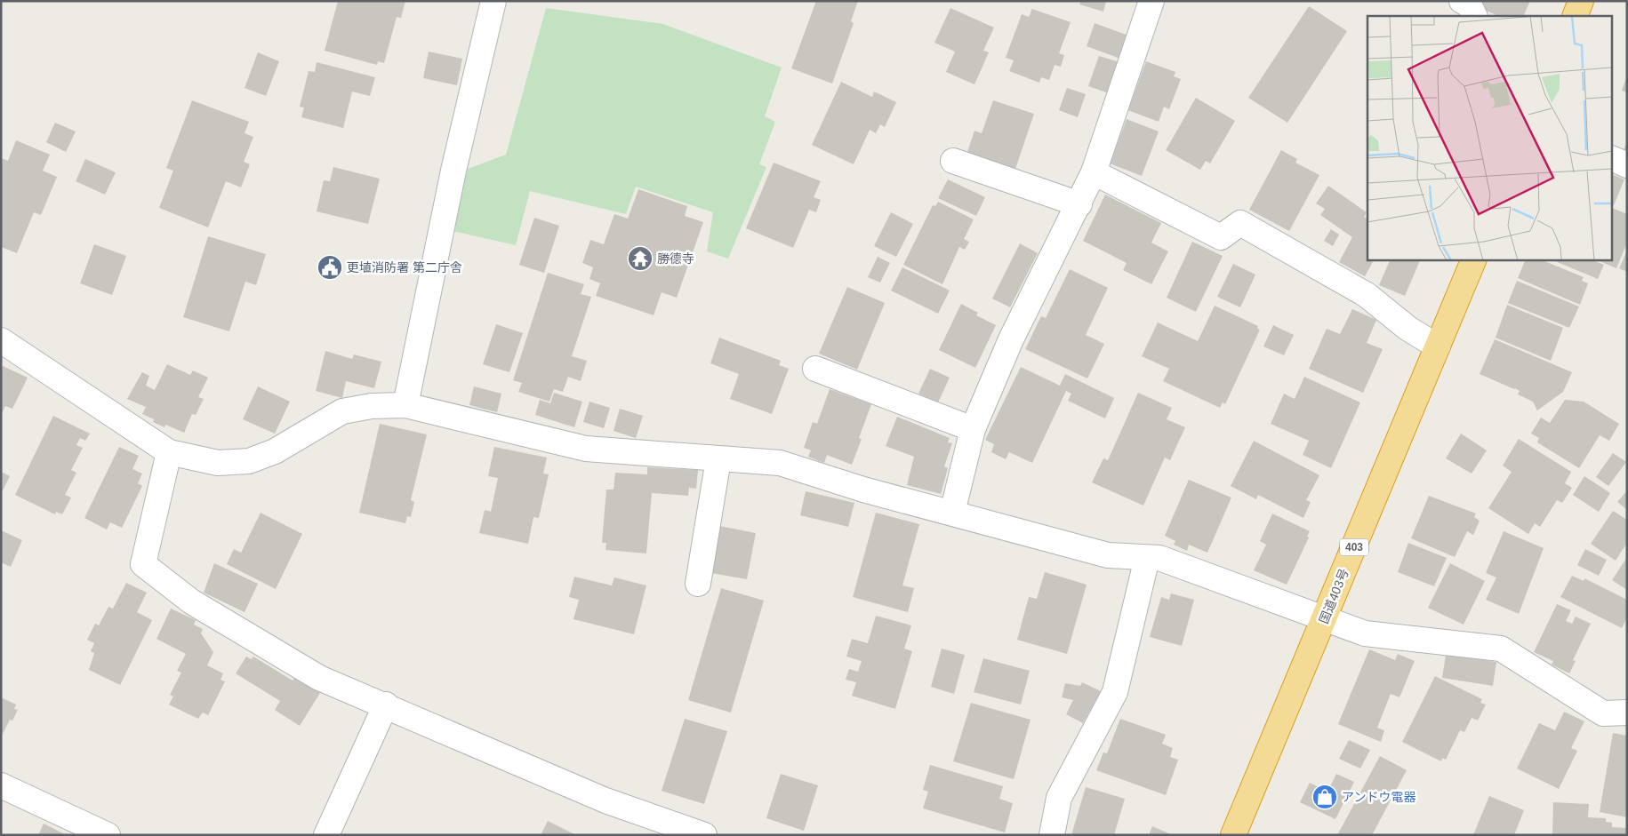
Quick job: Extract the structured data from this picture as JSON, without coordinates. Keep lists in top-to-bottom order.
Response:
{
  "streets": {
    "highway": ["403", "国道403号"]
  },
  "places": {
    "temple": ["勝德寺"],
    "public building": ["更埴消防署 第二庁舎"],
    "shop": ["アンドウ電器"]
  }
}
